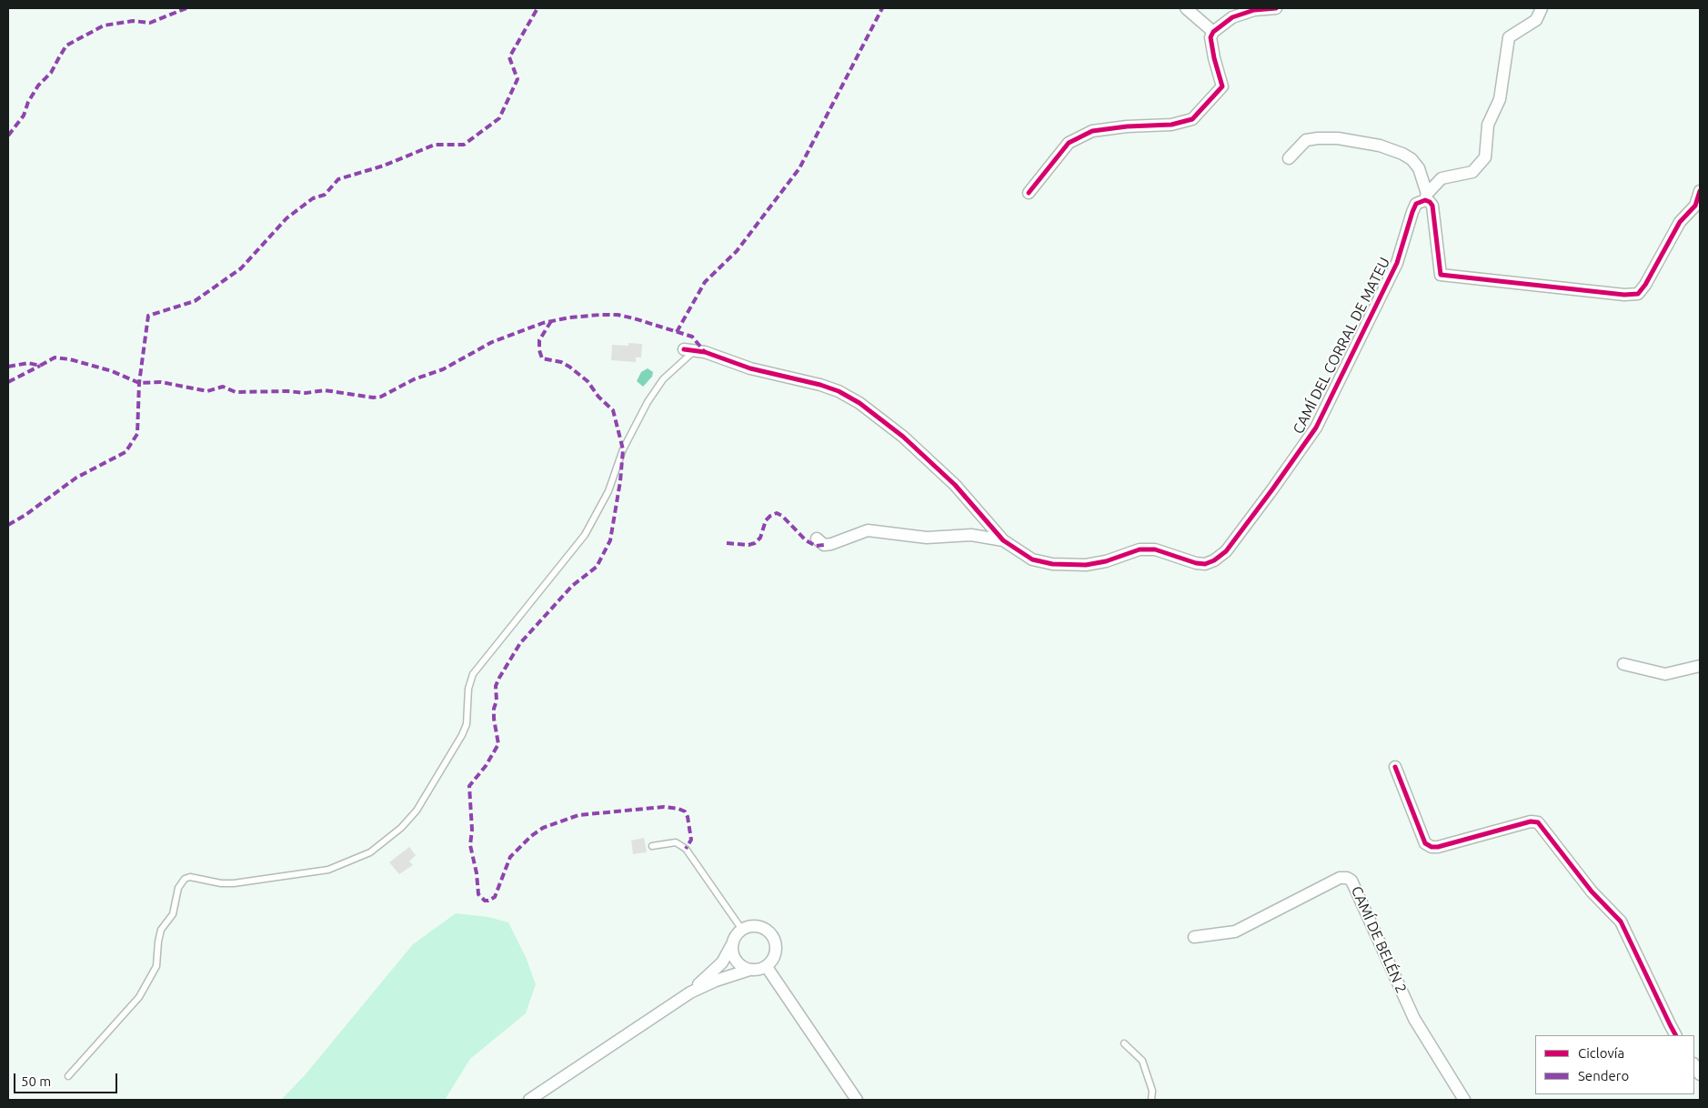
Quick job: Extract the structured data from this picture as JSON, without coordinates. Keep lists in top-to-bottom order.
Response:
{
  "streets": {
    "street": ["CAMÍ DEL CORRAL DE MATEU", "CAMÍ DE BELÉN 2"]
  },
  "legend": ["Ciclovía", "Sendero"],
  "scale_bar": "50 m"
}
